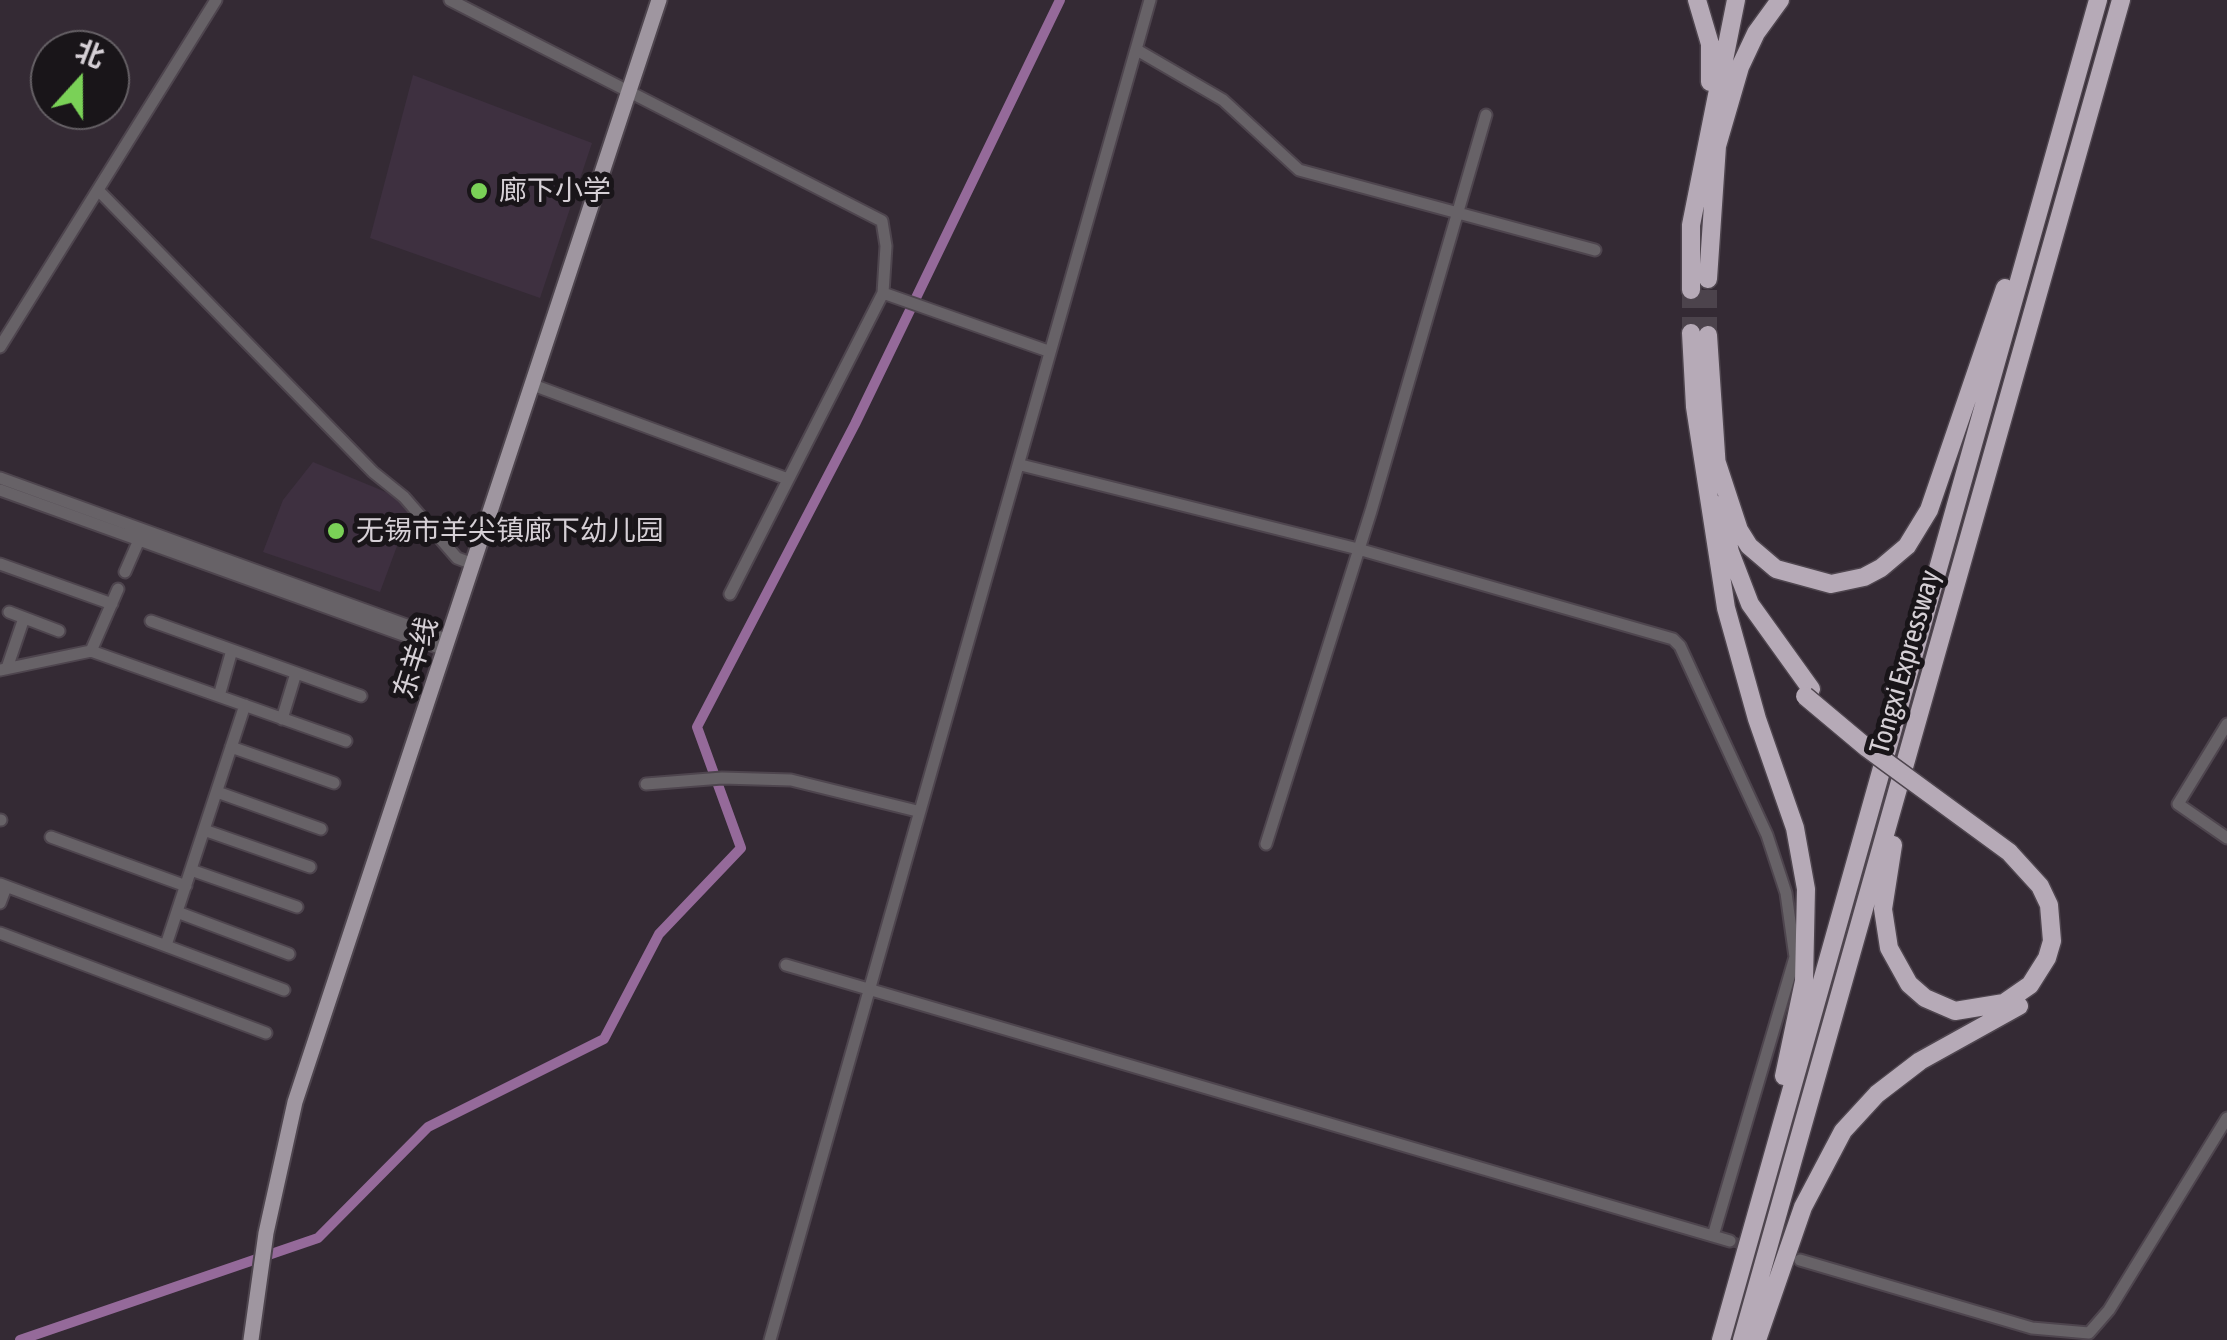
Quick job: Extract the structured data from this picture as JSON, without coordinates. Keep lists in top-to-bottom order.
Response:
{
  "streets": {
    "highway": ["Tongxi Expressway"],
    "main road": ["东羊线"]
  },
  "places": ["廊下小学", "无锡市羊尖镇廊下幼儿园"],
  "north": "top"
}
